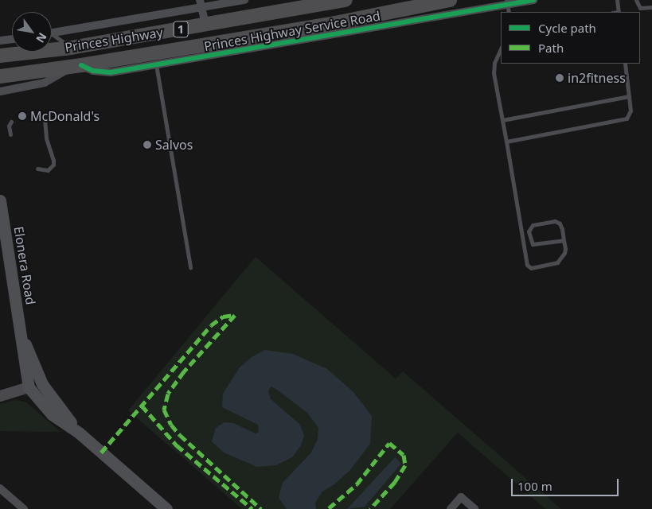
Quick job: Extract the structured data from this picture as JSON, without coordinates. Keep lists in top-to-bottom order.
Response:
{
  "streets": {
    "highway": ["1", "Princes Highway"],
    "main road": ["Elonera Road"],
    "street": ["Princes Highway Service Road"]
  },
  "crossings": [
    ["Princes Highway Service Road", "Princes Highway"]
  ],
  "places": ["in2fitness", "McDonald's", "Salvos"],
  "legend": ["Cycle path", "Path"],
  "scale_bar": "100 m",
  "north": "bottom right"
}
